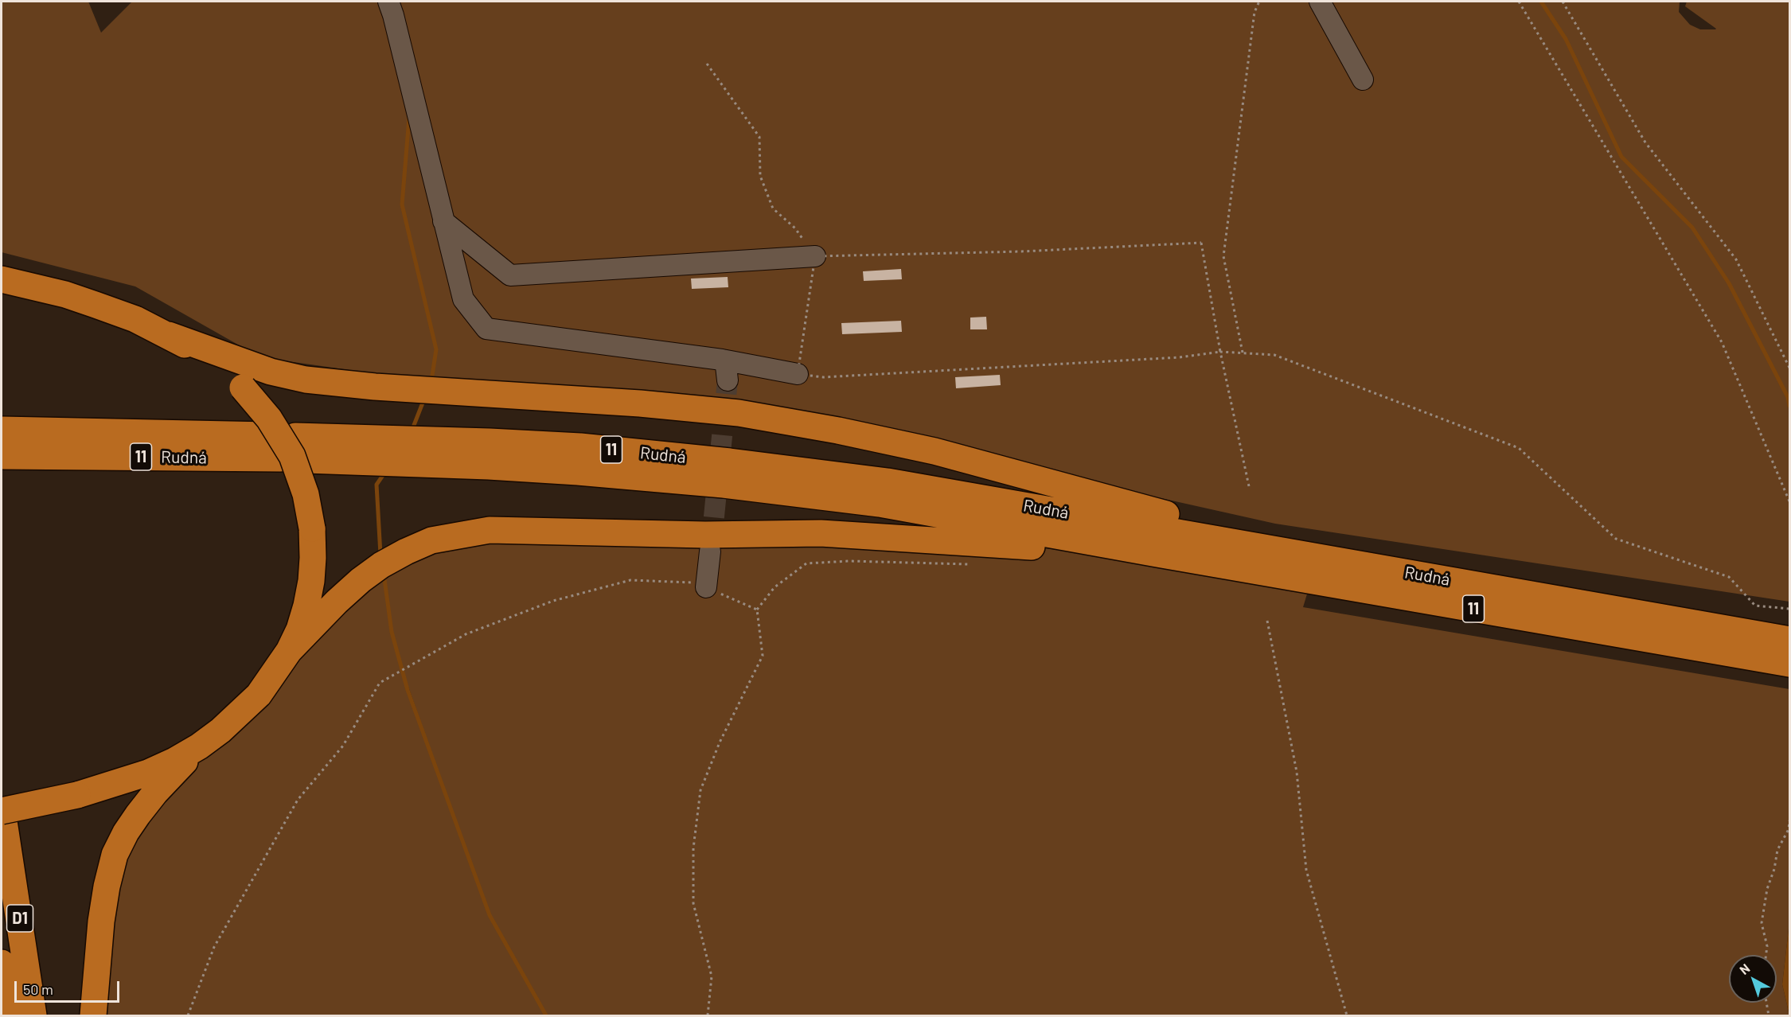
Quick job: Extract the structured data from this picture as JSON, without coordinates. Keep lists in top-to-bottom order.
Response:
{
  "streets": {
    "highway": ["11", "Rudná", "D1"]
  },
  "scale_bar": "50 m",
  "north": "top left"
}
